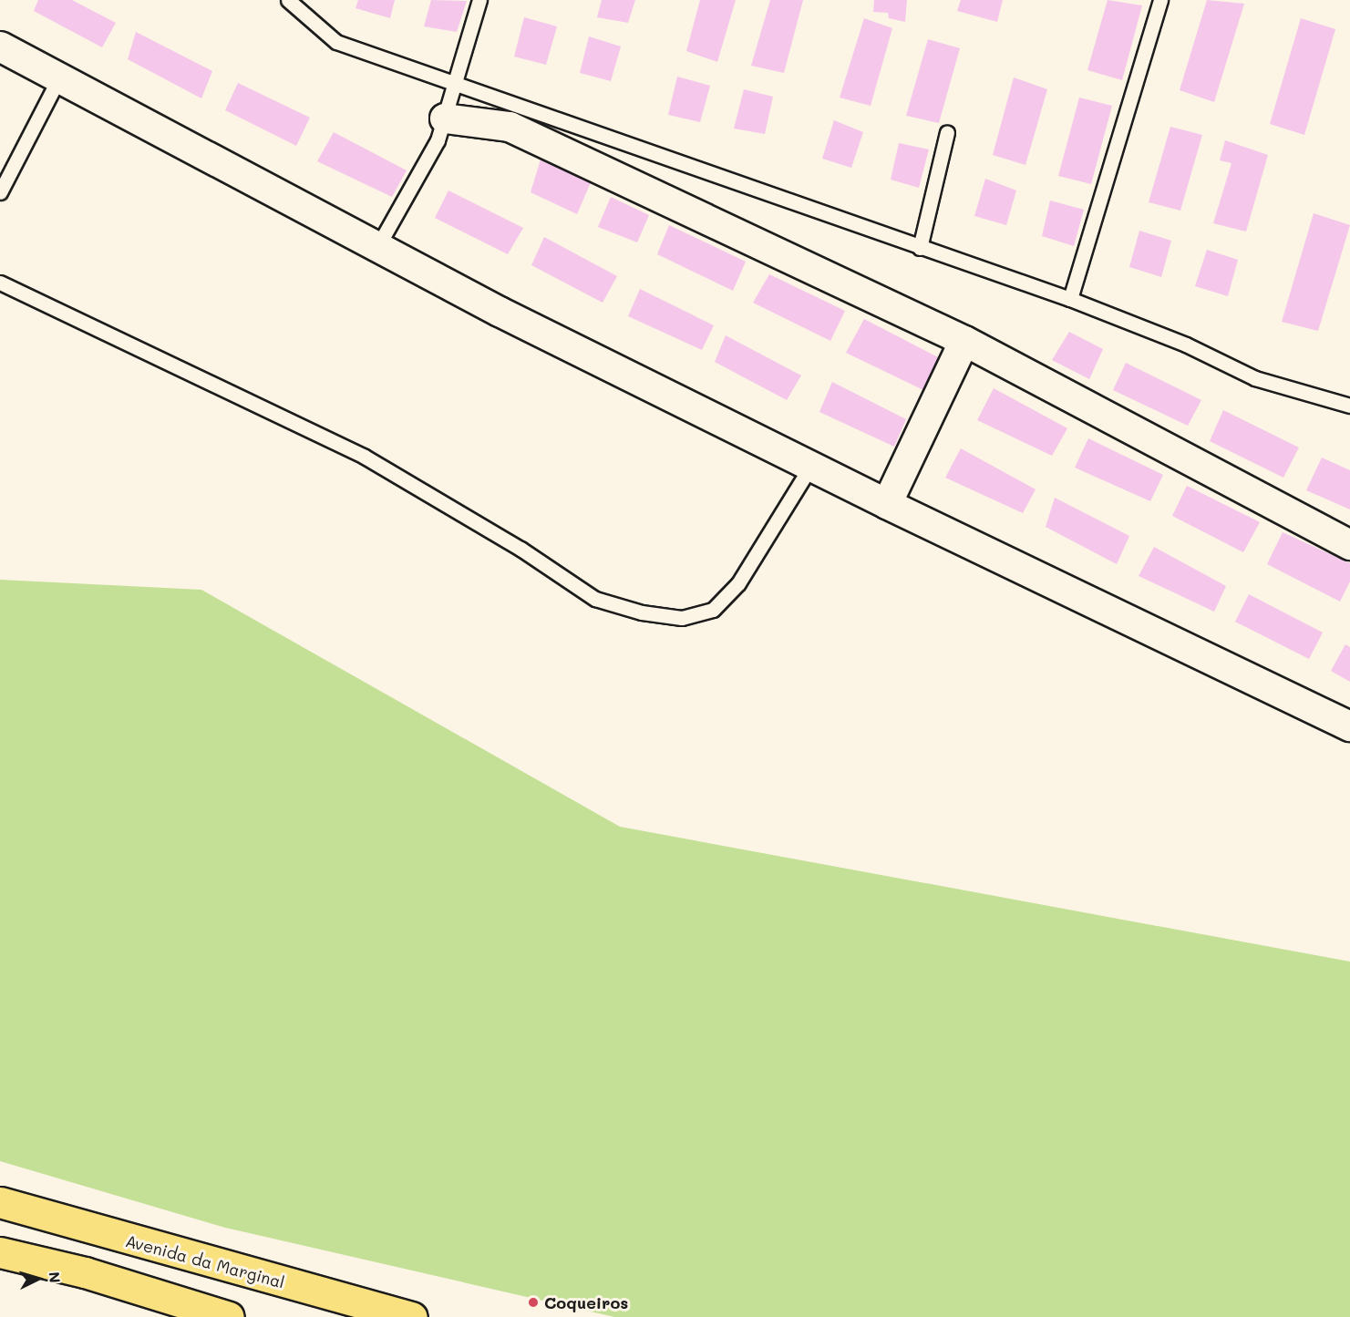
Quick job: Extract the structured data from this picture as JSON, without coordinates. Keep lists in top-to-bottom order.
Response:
{
  "streets": {
    "main road": ["Avenida da Marginal"]
  },
  "places": ["Coqueiros"],
  "north": "right"
}
